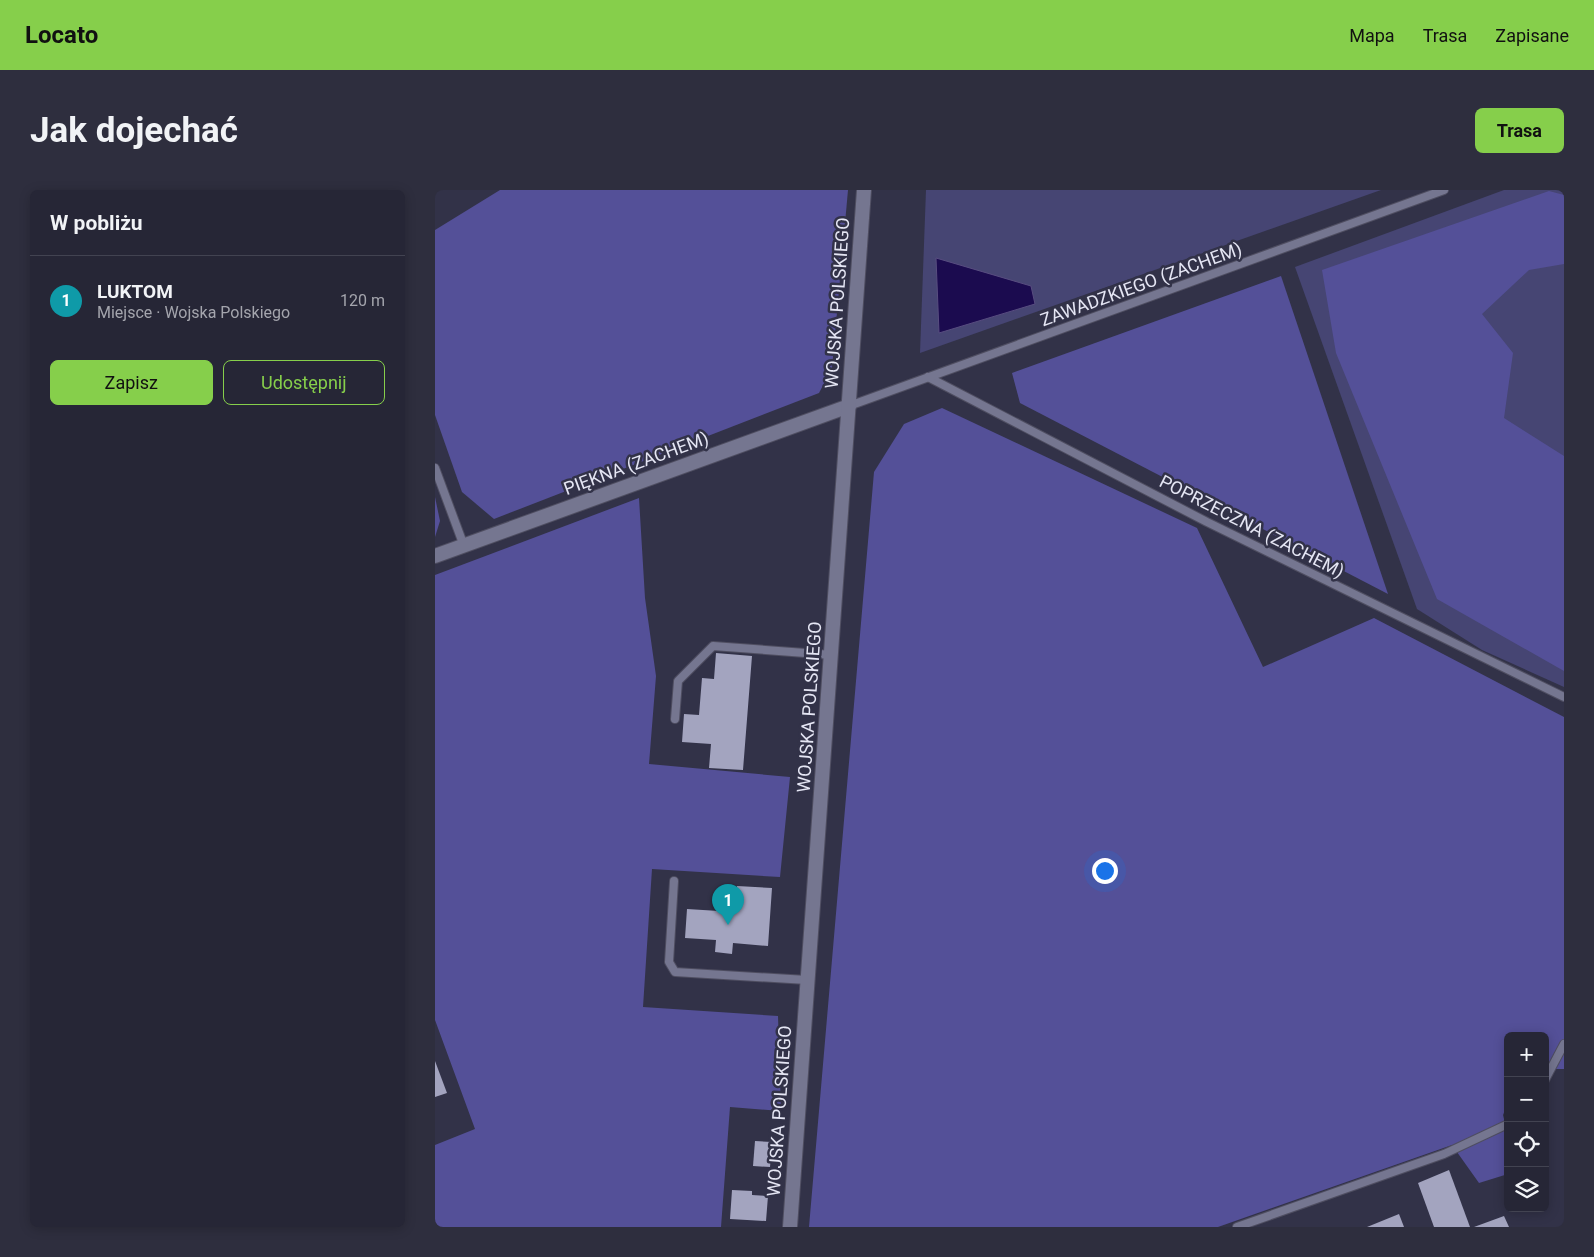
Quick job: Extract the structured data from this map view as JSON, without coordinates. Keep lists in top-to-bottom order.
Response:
{
  "streets": {
    "street": ["WOJSKA POLSKIEGO", "PIĘKNA (ZACHEM)"],
    "lane": ["ZAWADZKIEGO (ZACHEM)", "POPRZECZNA (ZACHEM)"]
  },
  "crossings": [
    ["ZAWADZKIEGO (ZACHEM)", "WOJSKA POLSKIEGO"],
    ["ZAWADZKIEGO (ZACHEM)", "PIĘKNA (ZACHEM)"],
    ["ZAWADZKIEGO (ZACHEM)", "POPRZECZNA (ZACHEM)"],
    ["WOJSKA POLSKIEGO", "PIĘKNA (ZACHEM)"]
  ],
  "page": {
    "header": "Locato",
    "nav": ["Mapa", "Trasa", "Zapisane"],
    "buttons": [
      "Trasa",
      ["Zapisz", "Udostępnij"]
    ],
    "title": "Jak dojechać",
    "heading": "W pobliżu",
    "list": [
      {
        "mark": "1",
        "name": "LUKTOM",
        "note": "Miejsce · Wojska Polskiego",
        "value": "120 m"
      }
    ],
    "pins": "1",
    "map_buttons": ["+", "−"]
  }
}
